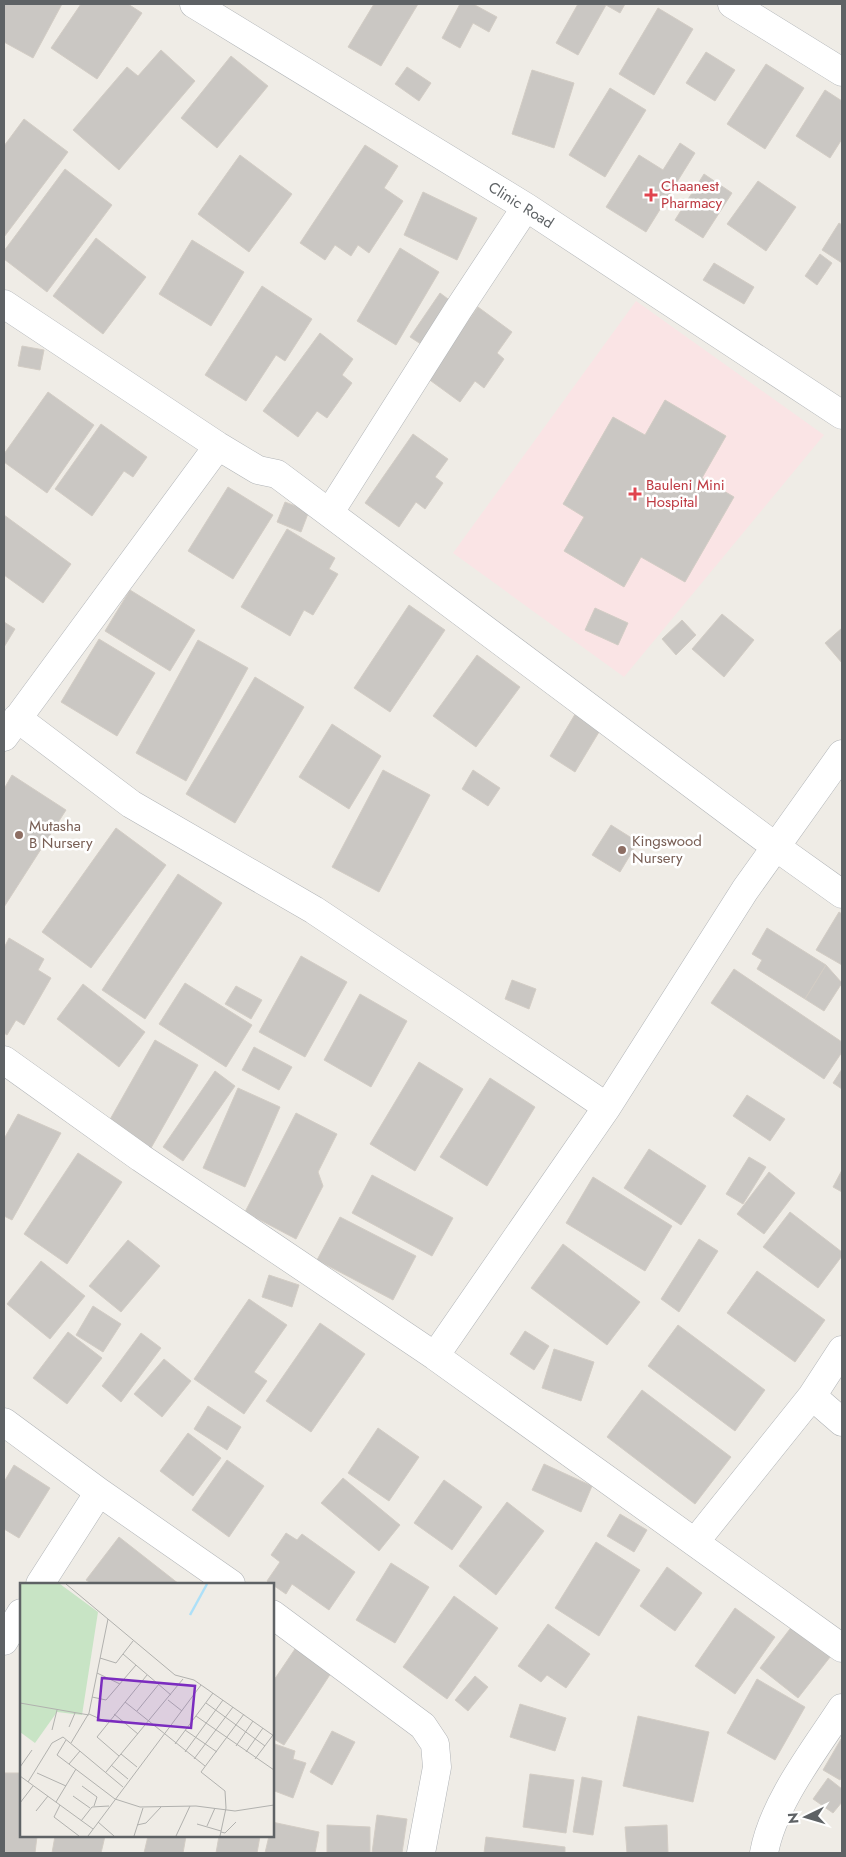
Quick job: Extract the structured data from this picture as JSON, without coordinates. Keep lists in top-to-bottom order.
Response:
{
  "streets": {
    "street": ["Clinic Road"]
  },
  "places": {
    "health": ["Chaanest Pharmacy", "Bauleni Mini Hospital"],
    "other": ["Mutasha B Nursery", "Kingswood Nursery"]
  },
  "north": "left"
}
